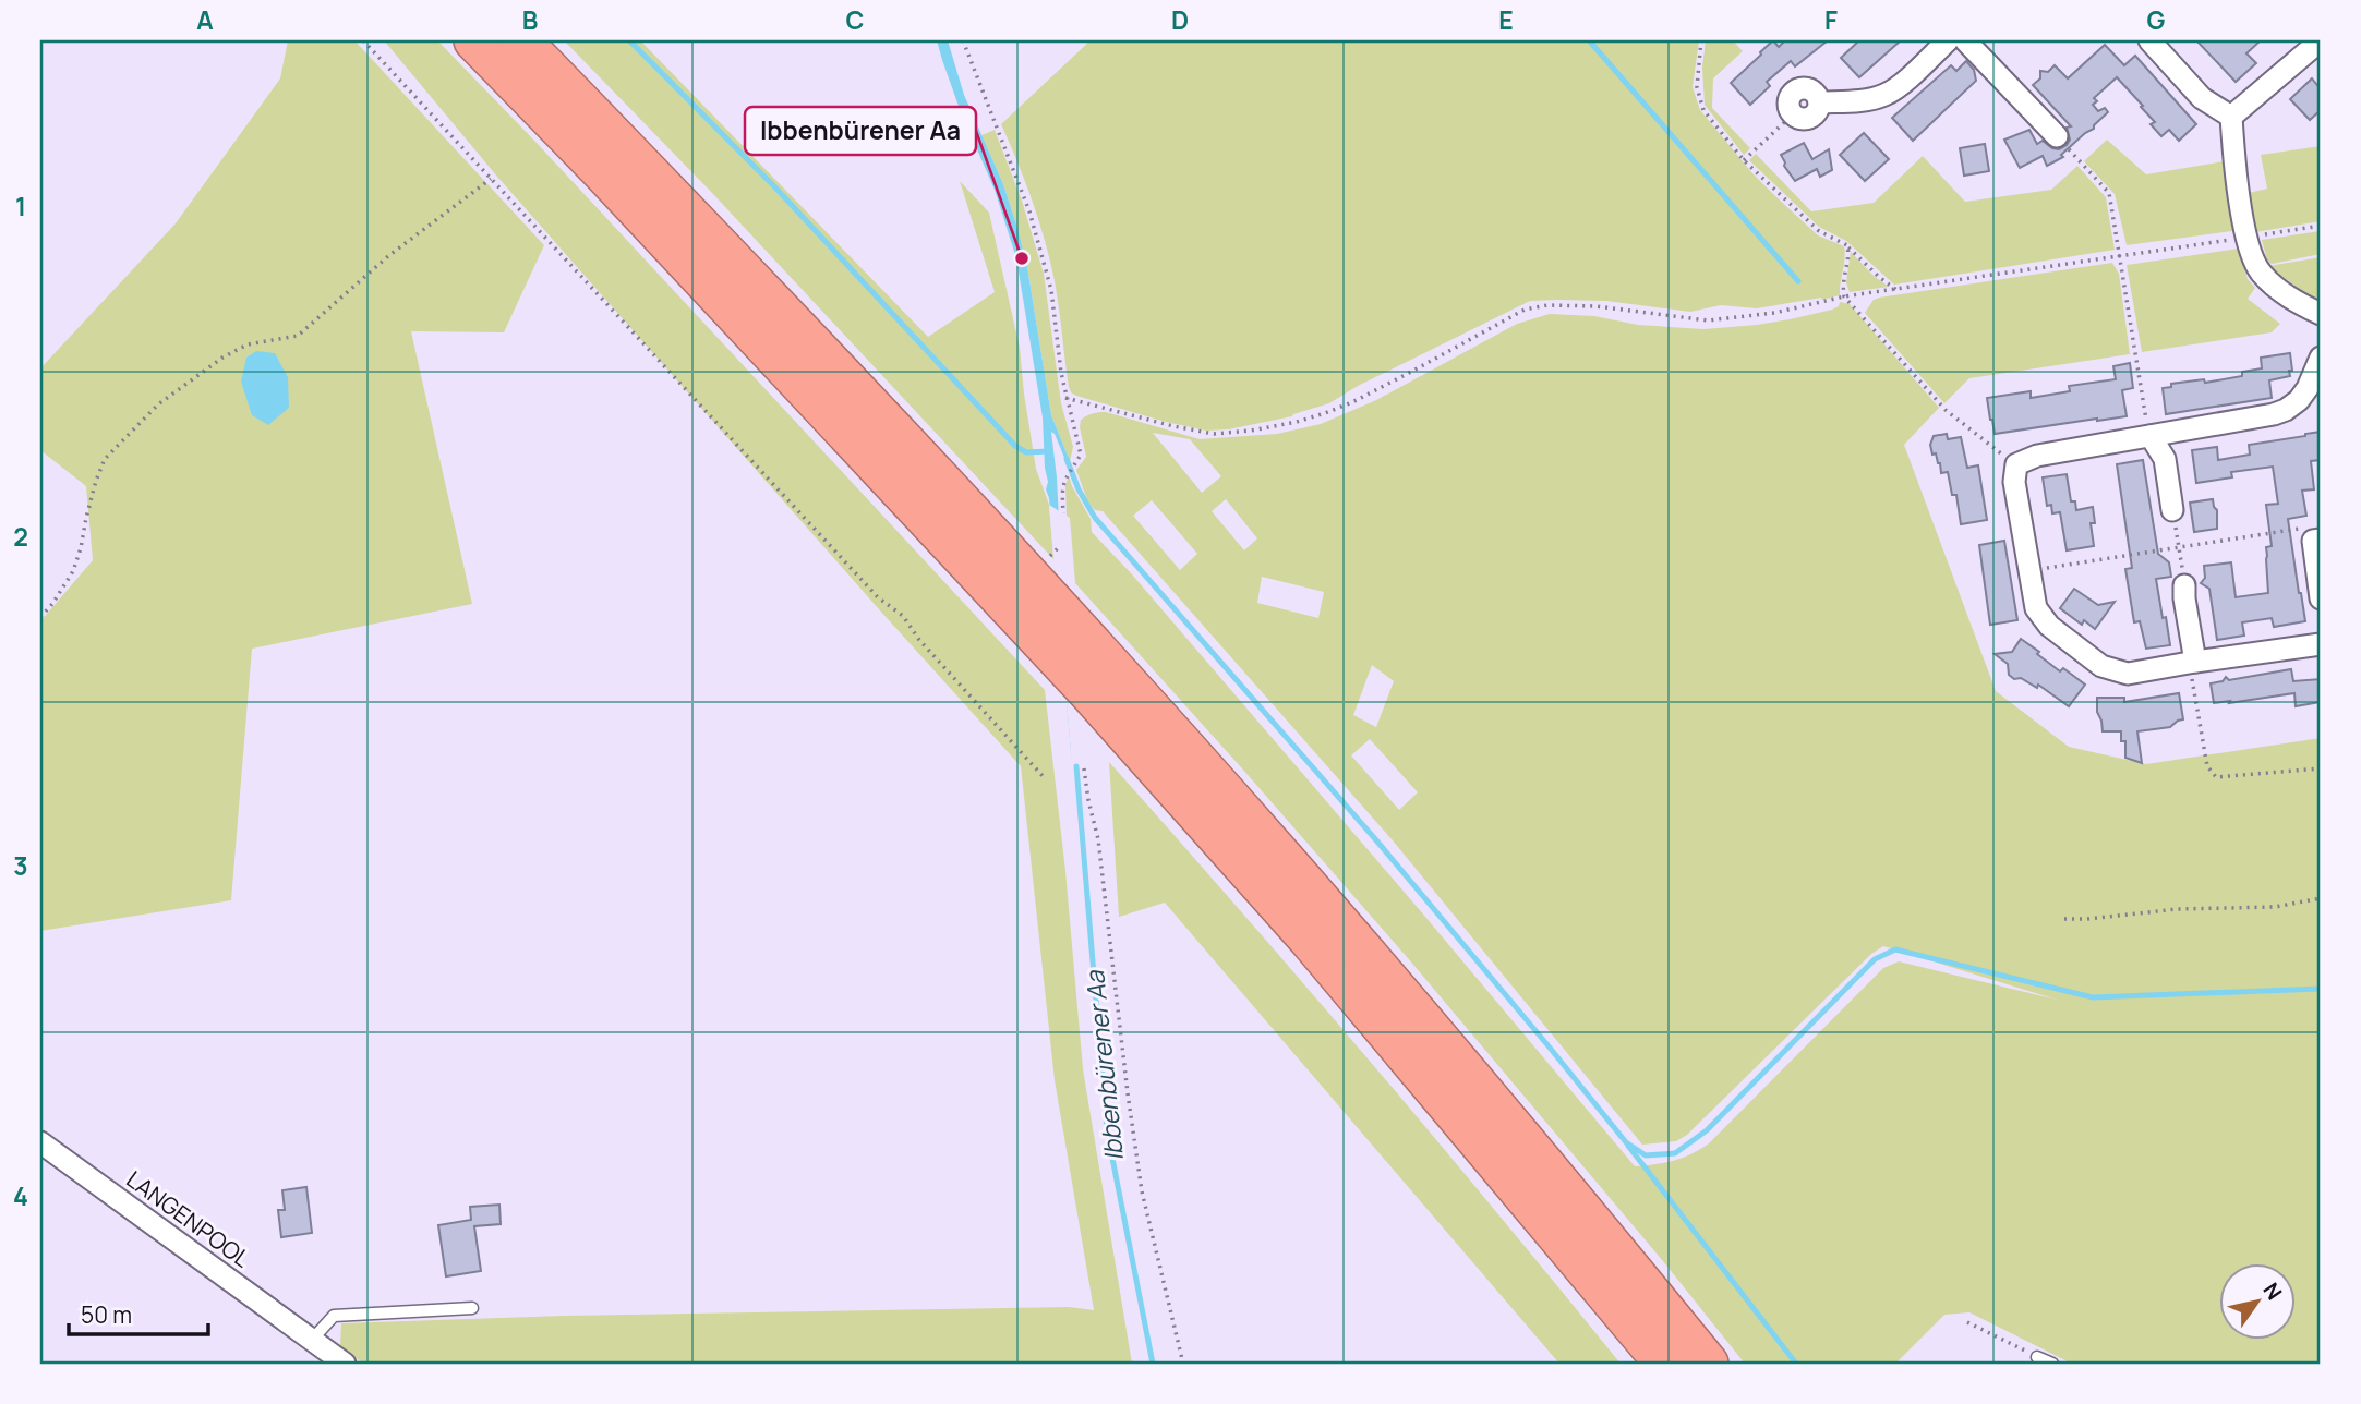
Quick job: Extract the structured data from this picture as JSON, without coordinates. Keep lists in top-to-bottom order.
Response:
{
  "streets": {
    "street": ["LANGENPOOL"]
  },
  "water": ["Ibbenbürener Aa"],
  "places": ["Ibbenbürener Aa"],
  "scale_bar": "50 m",
  "north": "top right",
  "grid": {
    "columns": [
      "A",
      "B",
      "C",
      "D",
      "E",
      "F",
      "G"
    ],
    "rows": [
      "1",
      "2",
      "3",
      "4"
    ]
  }
}
